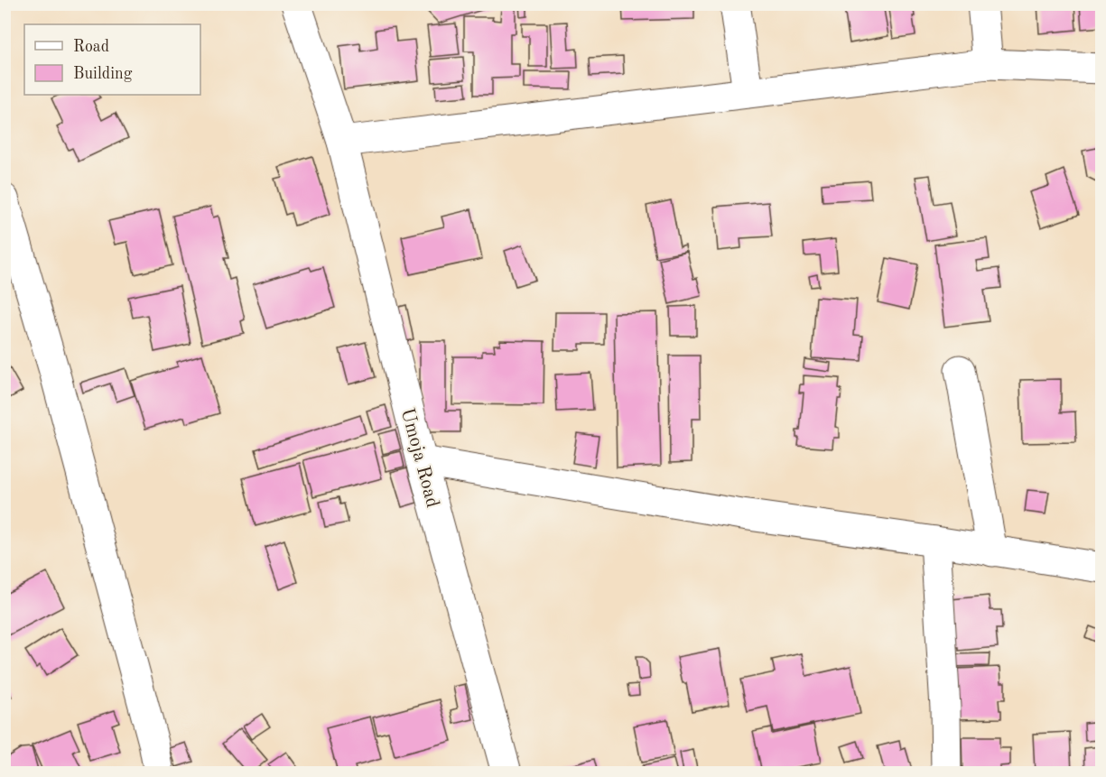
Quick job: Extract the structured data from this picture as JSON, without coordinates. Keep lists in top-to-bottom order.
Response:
{
  "streets": {
    "street": ["Umoja Road"]
  },
  "legend": ["Road", "Building"]
}
